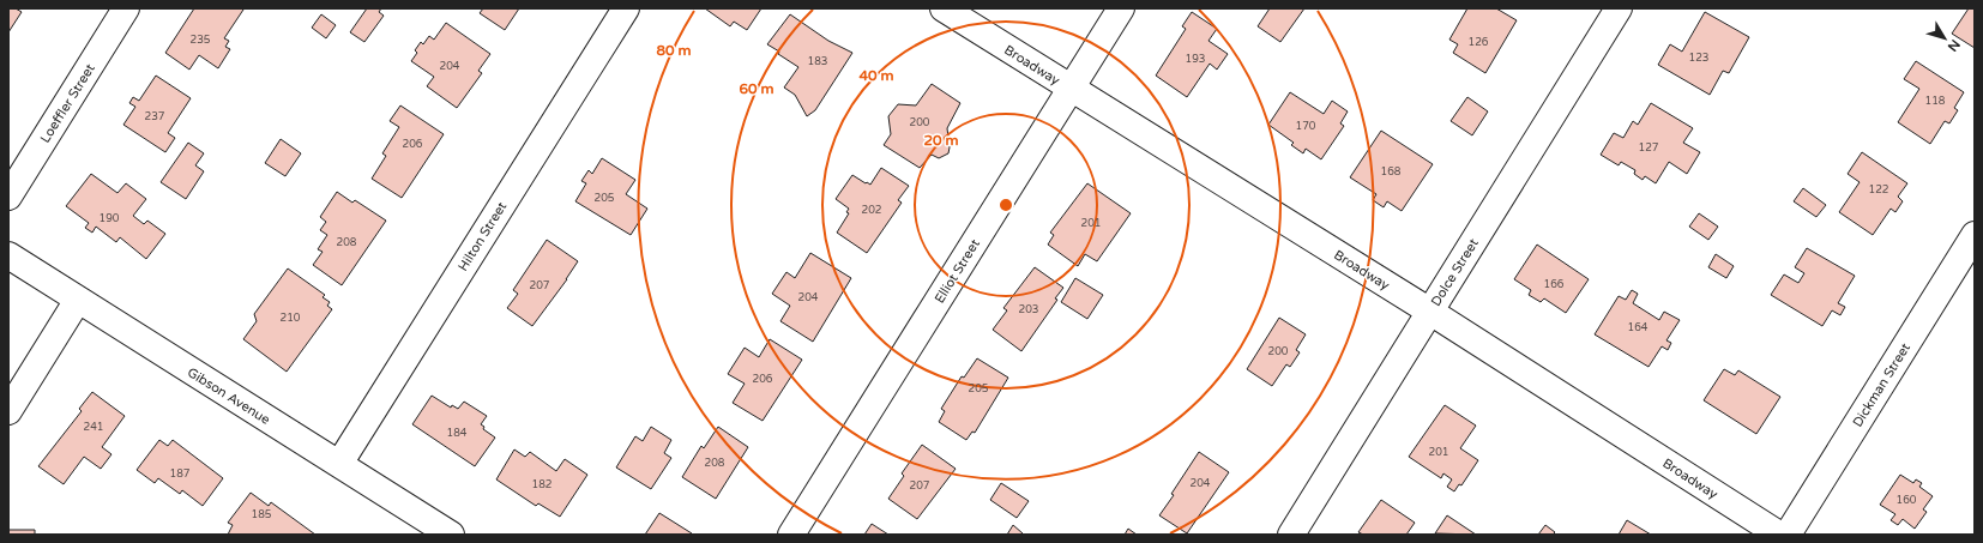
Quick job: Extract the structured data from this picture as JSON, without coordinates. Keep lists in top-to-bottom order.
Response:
{
  "streets": {
    "street": [
      "Broadway",
      "Loeffler Street",
      "Hilton Street",
      "Elliot Street",
      "Dolce Street",
      "Dickman Street",
      "Gibson Avenue"
    ]
  },
  "crossings": [
    ["Broadway", "Elliot Street"],
    ["Broadway", "Dolce Street"],
    ["Hilton Street", "Gibson Avenue"]
  ],
  "house_numbers": [
    "235",
    "126",
    "123",
    "193",
    "183",
    "204",
    "118",
    "237",
    "200",
    "170",
    "206",
    "127",
    "168",
    "122",
    "205",
    "202",
    "190",
    "201",
    "208",
    "166",
    "207",
    "204",
    "203",
    "210",
    "164",
    "200",
    "206",
    "205",
    "241",
    "184",
    "201",
    "208",
    "187",
    "204",
    "182",
    "207",
    "160",
    "185"
  ],
  "north": "bottom right",
  "rings": [
    "80 m",
    "40 m",
    "60 m",
    "20 m"
  ]
}
